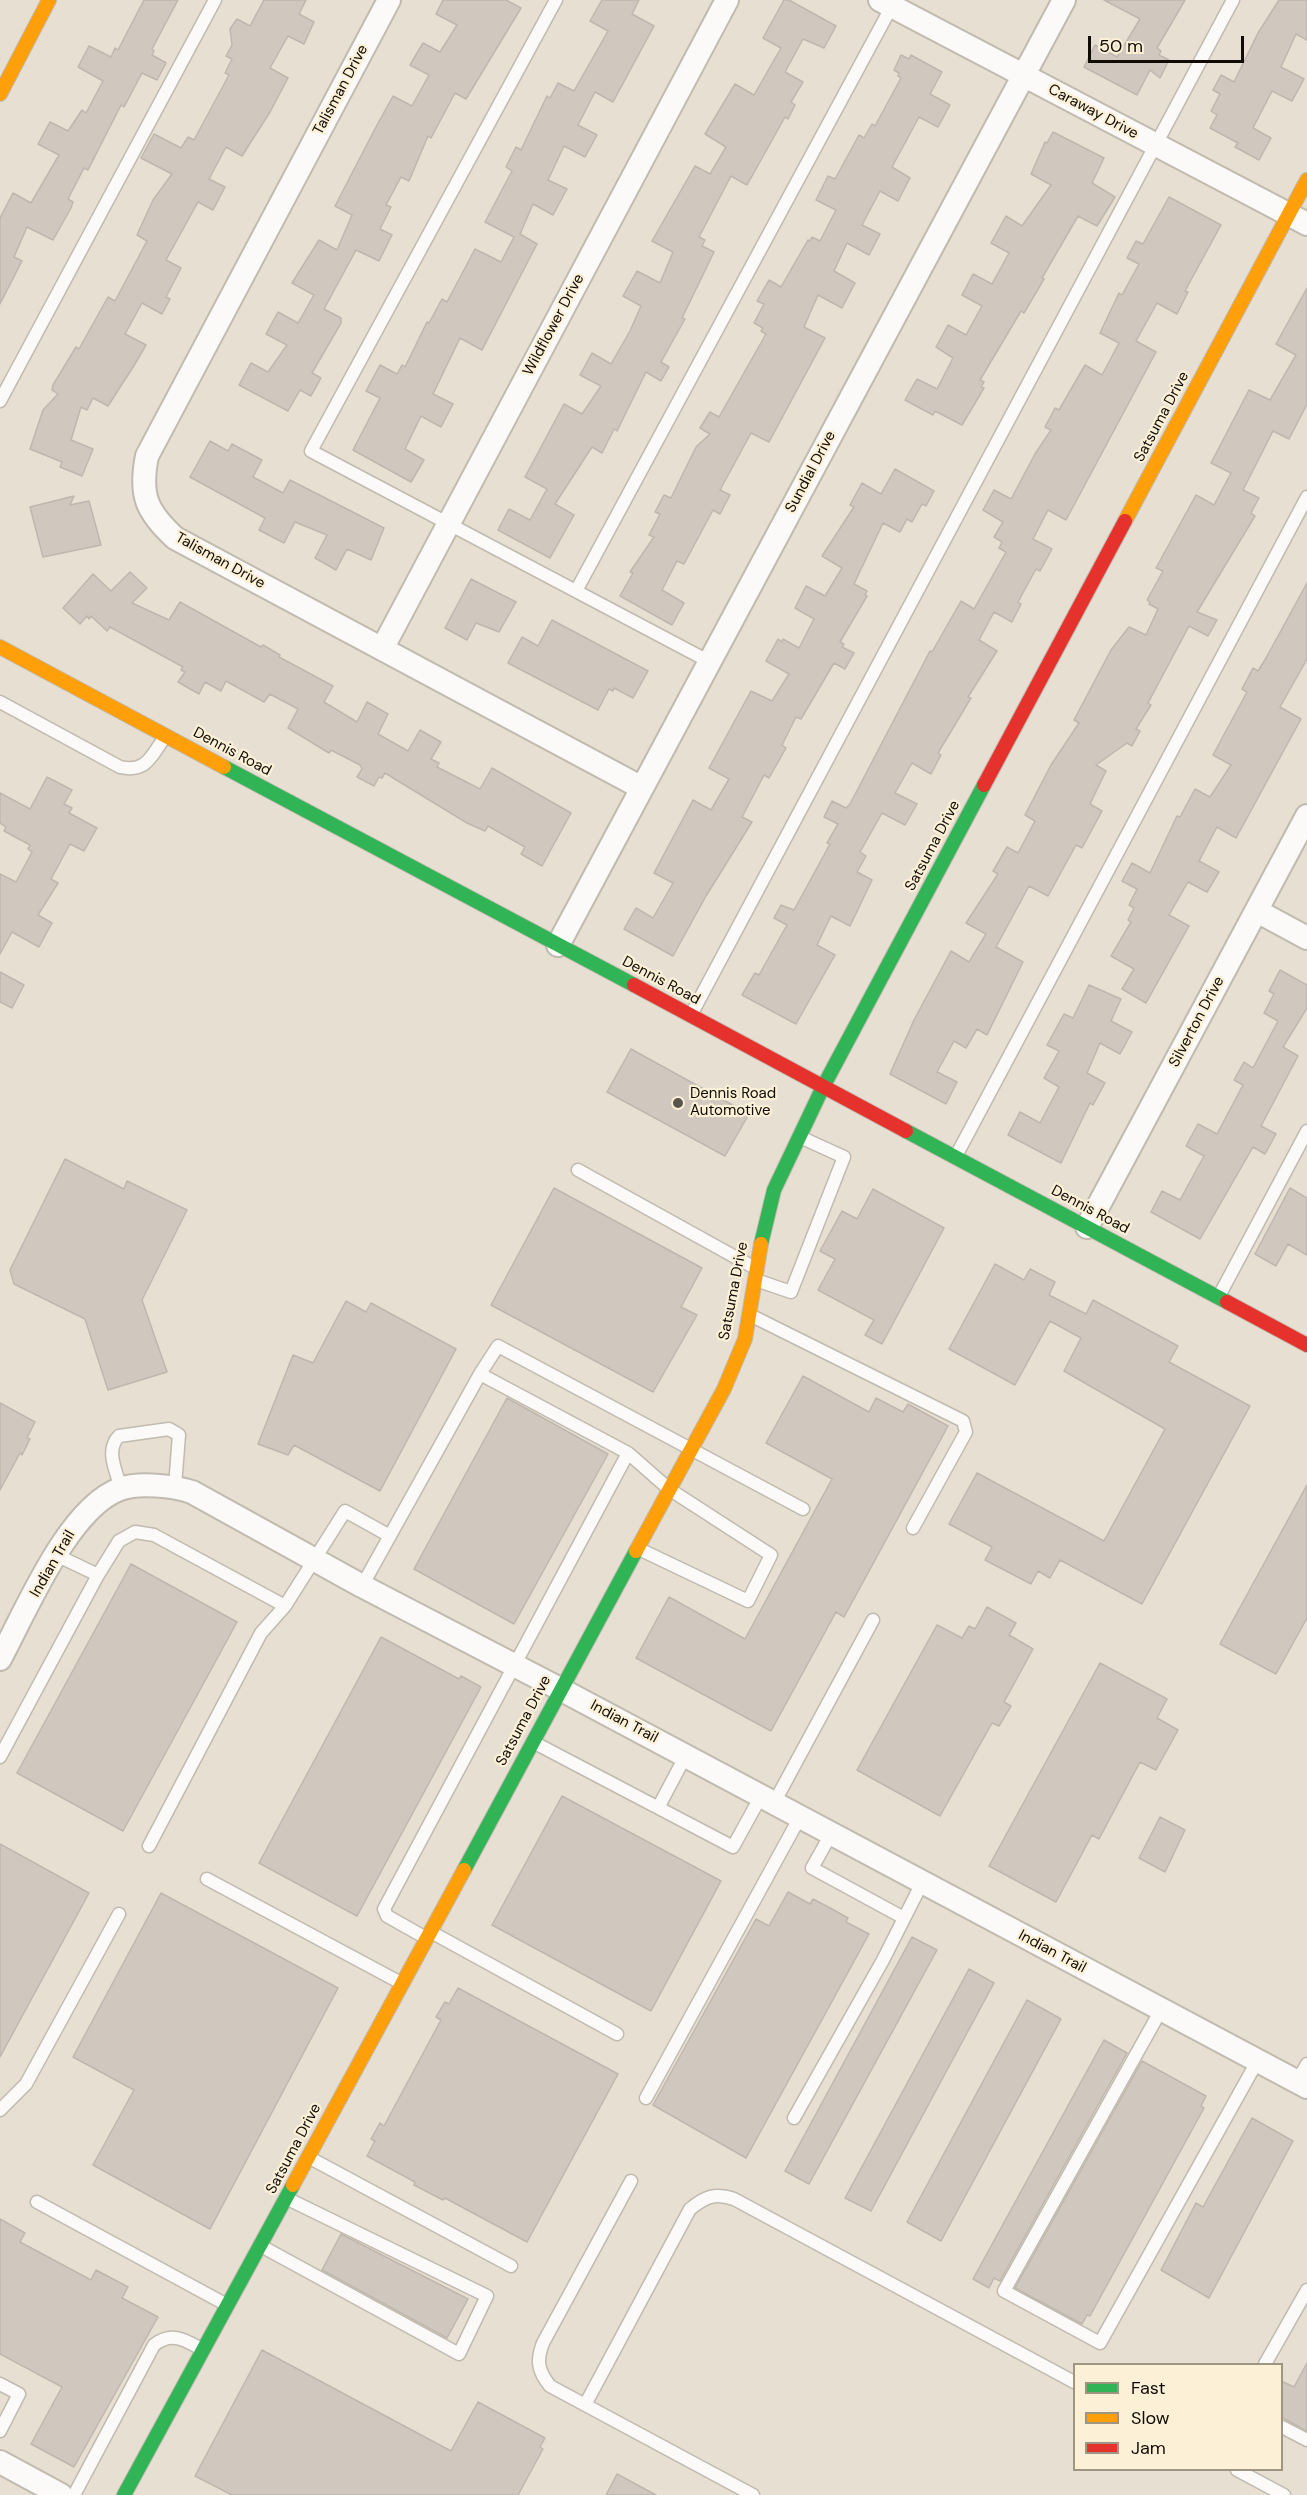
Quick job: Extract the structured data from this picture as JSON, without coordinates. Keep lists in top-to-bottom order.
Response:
{
  "streets": {
    "street": [
      "Talisman Drive",
      "Caraway Drive",
      "Wildflower Drive",
      "Satsuma Drive",
      "Sundial Drive",
      "Dennis Road",
      "Silverton Drive",
      "Indian Trail"
    ]
  },
  "crossings": [
    ["Talisman Drive", "Wildflower Drive"],
    ["Talisman Drive", "Sundial Drive"],
    ["Caraway Drive", "Satsuma Drive"],
    ["Caraway Drive", "Sundial Drive"],
    ["Satsuma Drive", "Dennis Road"],
    ["Satsuma Drive", "Indian Trail"],
    ["Sundial Drive", "Dennis Road"],
    ["Dennis Road", "Silverton Drive"]
  ],
  "places": ["Dennis Road Automotive"],
  "legend": ["Fast", "Slow", "Jam"],
  "scale_bar": "50 m"
}
